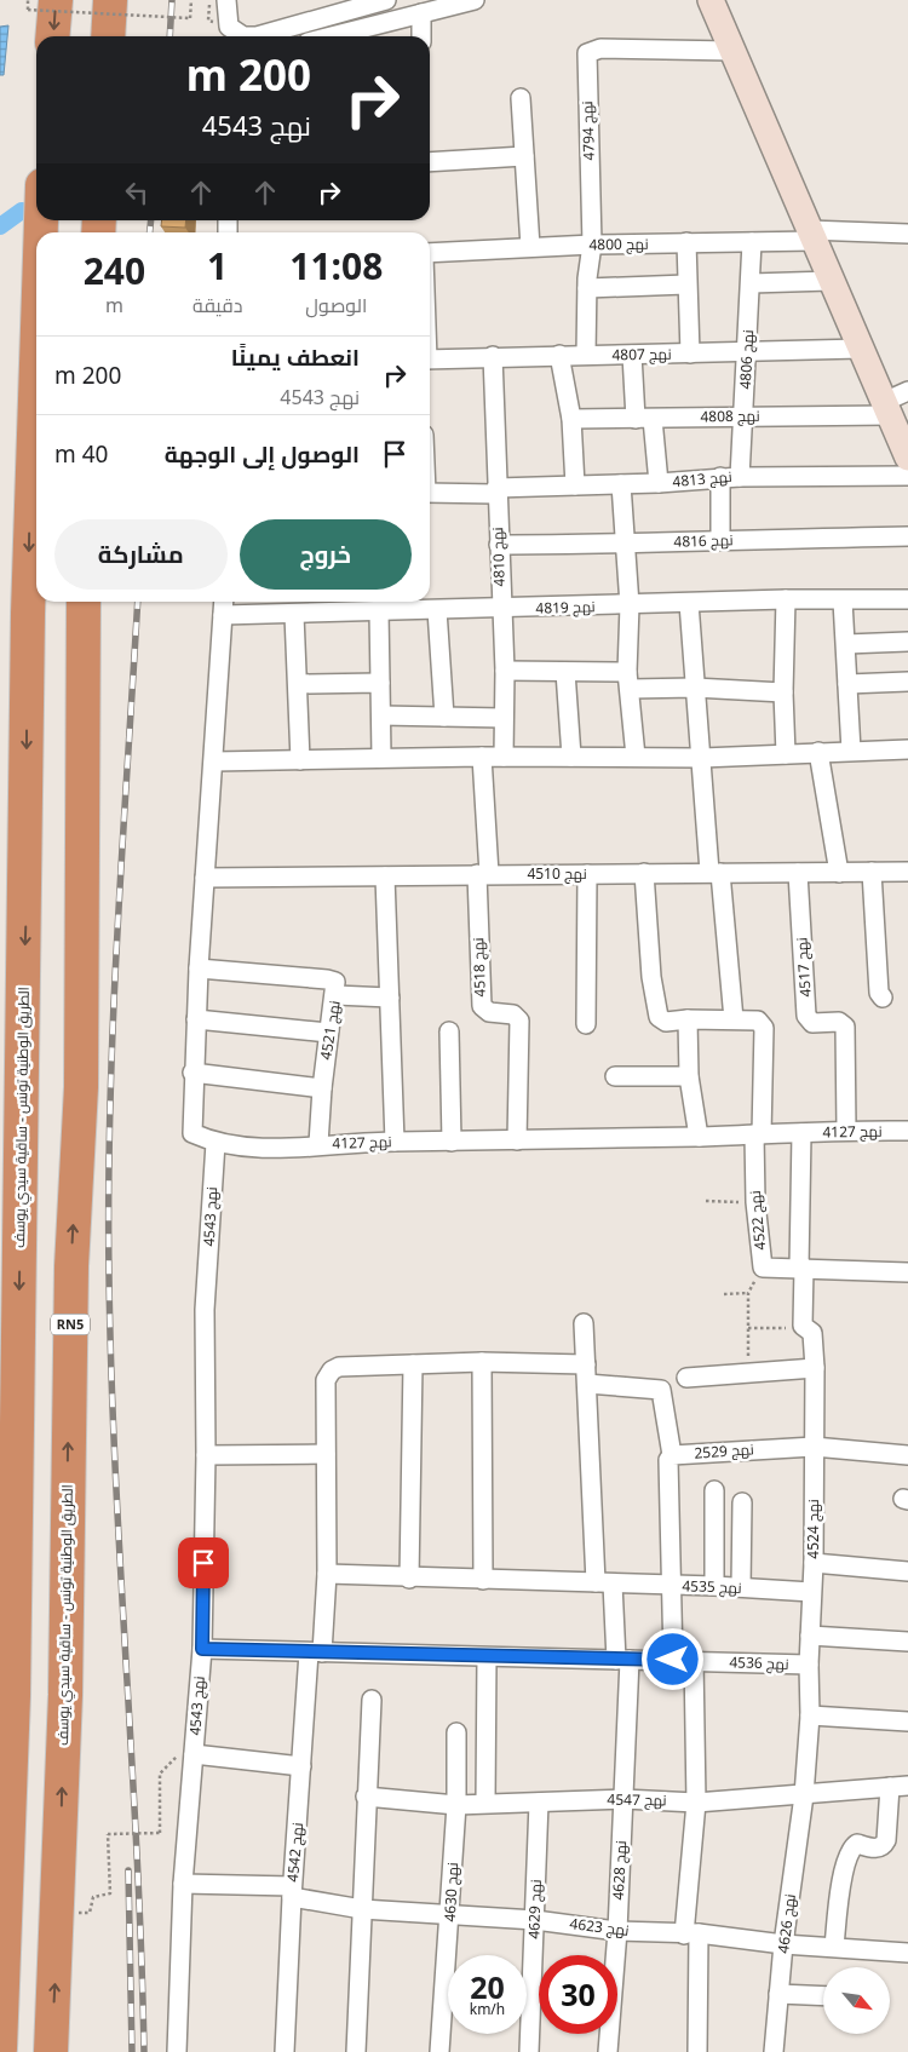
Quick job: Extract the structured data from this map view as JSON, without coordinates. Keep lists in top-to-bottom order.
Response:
{
  "streets": {
    "highway": ["الطريق الوطنية تونس - ساقية سيدي يوسف", "RN5"],
    "street": [
      "نهج 4794",
      "نهج 4800",
      "نهج 4807",
      "نهج 4806",
      "نهج 4808",
      "نهج 4813",
      "نهج 4816",
      "نهج 4810",
      "نهج 4819",
      "نهج 4510",
      "نهج 4518",
      "نهج 4517",
      "نهج 4521",
      "نهج 4127",
      "نهج 4543",
      "نهج 4522",
      "نهج 2529",
      "نهج 4524",
      "نهج 4535",
      "نهج 4536",
      "نهج 4547",
      "نهج 4542",
      "نهج 4628",
      "نهج 4630",
      "نهج 4629",
      "نهج 4626",
      "نهج 4623"
    ]
  },
  "crossings": [
    ["نهج 4794", "نهج 4800"],
    ["نهج 4794", "نهج 4807"],
    ["نهج 4800", "نهج 4806"],
    ["نهج 4807", "نهج 4806"],
    ["نهج 4807", "نهج 4810"],
    ["نهج 4806", "نهج 4808"],
    ["نهج 4806", "نهج 4813"],
    ["نهج 4813", "نهج 4810"],
    ["نهج 4816", "نهج 4810"],
    ["نهج 4810", "نهج 4819"],
    ["نهج 4819", "نهج 4127"],
    ["نهج 4510", "نهج 4518"],
    ["نهج 4510", "نهج 4517"],
    ["نهج 4510", "نهج 4127"],
    ["نهج 4518", "نهج 4127"],
    ["نهج 4517", "نهج 4127"],
    ["نهج 4521", "نهج 4127"],
    ["نهج 4127", "نهج 4543"],
    ["نهج 4127", "نهج 4522"],
    ["نهج 4127", "نهج 4524"],
    ["نهج 4543", "نهج 4536"],
    ["نهج 4543", "نهج 4623"],
    ["نهج 2529", "نهج 4524"],
    ["نهج 4524", "نهج 4535"],
    ["نهج 4524", "نهج 4536"],
    ["نهج 4524", "نهج 4547"],
    ["نهج 4524", "نهج 4626"],
    ["نهج 4535", "نهج 4542"],
    ["نهج 4535", "نهج 4628"],
    ["نهج 4536", "نهج 4542"],
    ["نهج 4536", "نهج 4628"],
    ["نهج 4547", "نهج 4628"],
    ["نهج 4547", "نهج 4630"],
    ["نهج 4547", "نهج 4629"],
    ["نهج 4547", "نهج 4626"],
    ["نهج 4542", "نهج 4623"],
    ["نهج 4628", "نهج 4623"],
    ["نهج 4630", "نهج 4623"],
    ["نهج 4629", "نهج 4623"],
    ["نهج 4626", "نهج 4623"]
  ],
  "north": "bottom right",
  "page": {
    "turn": ["200 m", "نهج 4543"],
    "eta": [
      "11:08",
      "الوصول",
      "1",
      "دقيقة",
      "240",
      "m"
    ],
    "list": [
      {
        "name": "انعطف يمينًا",
        "note": "نهج 4543",
        "value": "200 m"
      },
      {
        "name": "الوصول إلى الوجهة",
        "value": "40 m"
      }
    ],
    "buttons": ["خروج", "مشاركة"],
    "speed": "20 km/h",
    "limit": "30"
  }
}
